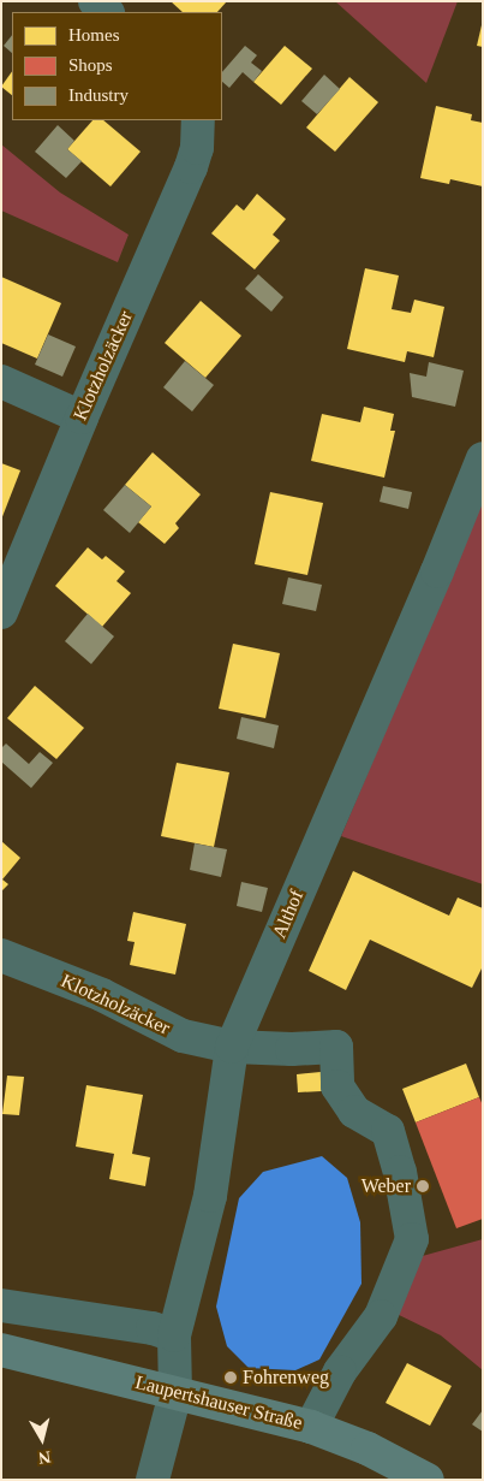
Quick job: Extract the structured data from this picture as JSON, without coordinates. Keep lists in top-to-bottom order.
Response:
{
  "streets": {
    "main road": ["Laupertshauser Straße"],
    "street": ["Klotzholzäcker", "Althof"]
  },
  "crossings": [
    ["Klotzholzäcker", "Althof"],
    ["Klotzholzäcker", "Laupertshauser Straße"],
    ["Althof", "Laupertshauser Straße"]
  ],
  "places": ["Weber", "Fohrenweg"],
  "legend": ["Homes", "Shops", "Industry"],
  "north": "bottom"
}
